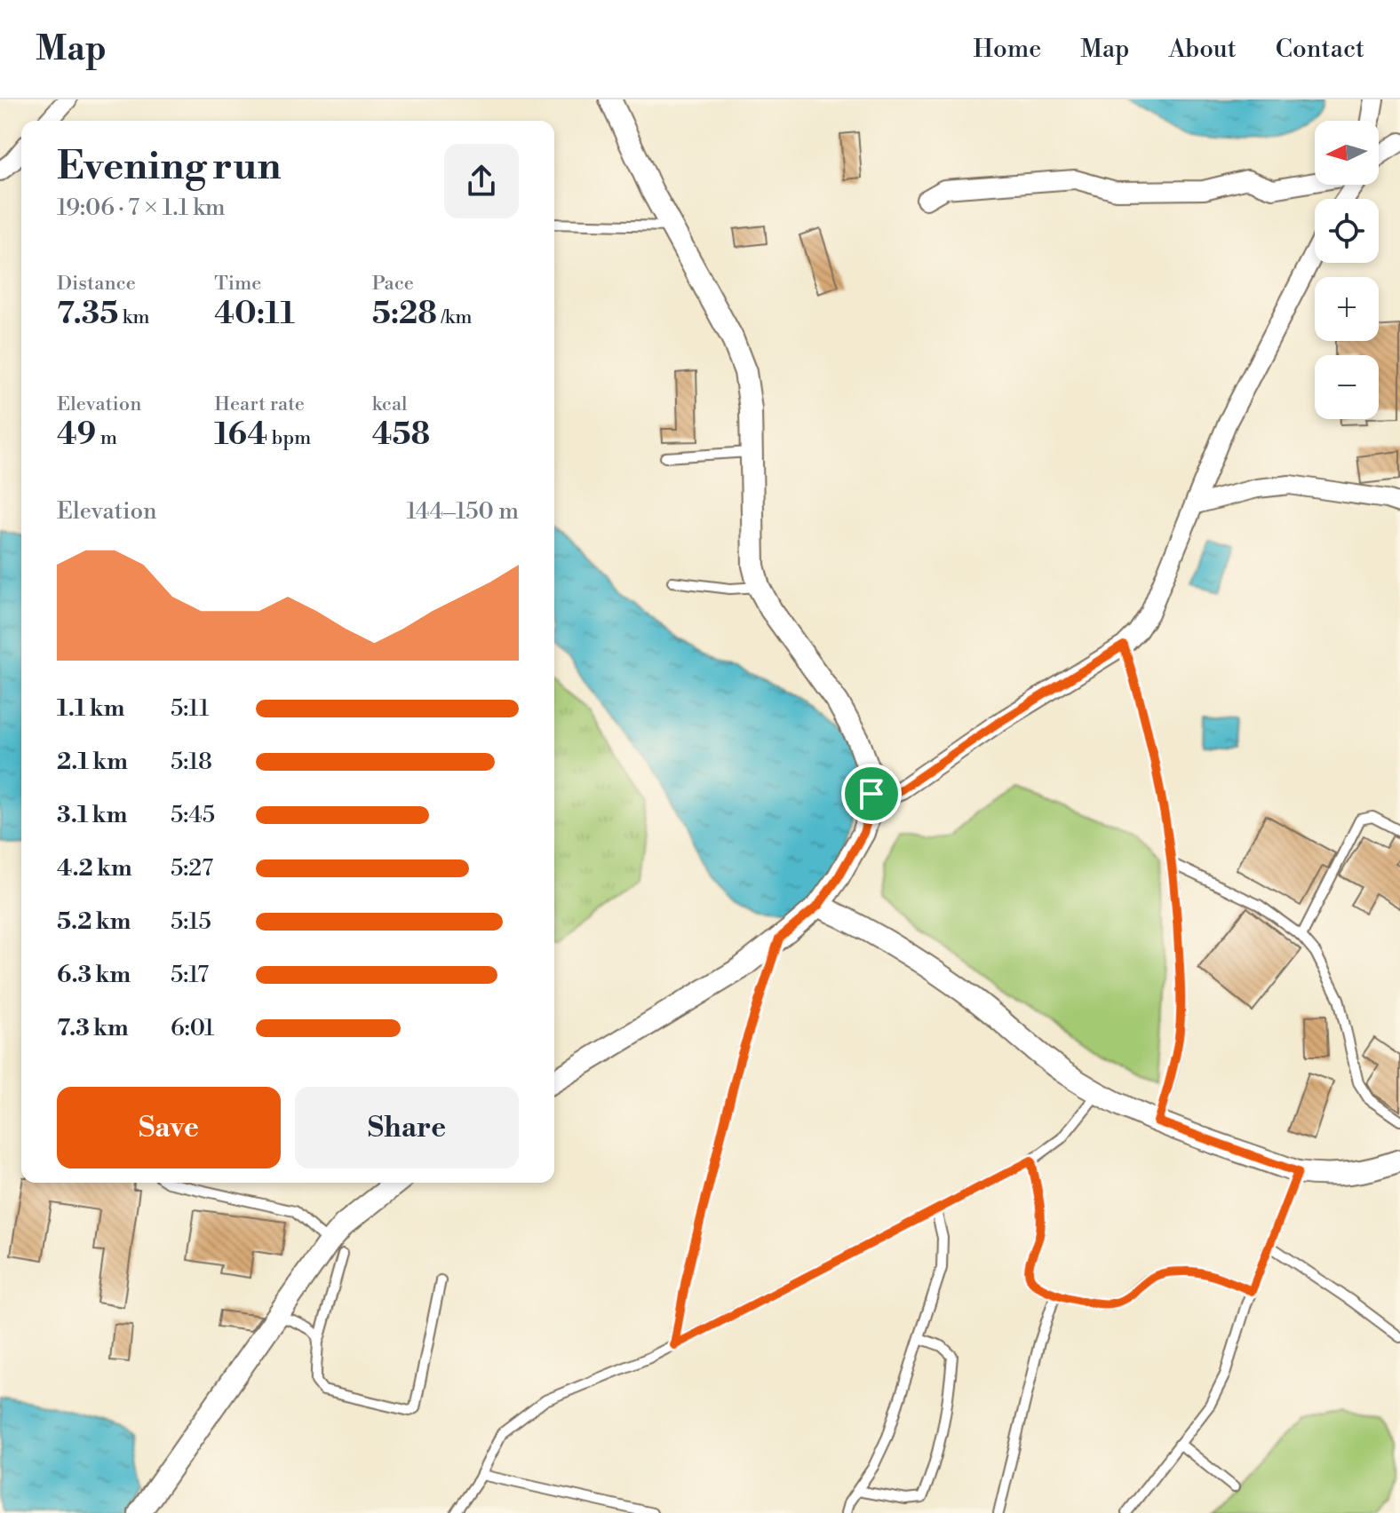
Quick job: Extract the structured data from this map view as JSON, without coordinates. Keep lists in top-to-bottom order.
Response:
{
  "north": "left",
  "page": {
    "header": "Map",
    "nav": [
      "Home",
      "Map",
      "About",
      "Contact"
    ],
    "map_buttons": ["+", "−"],
    "heading": ["Evening run", "19:06 · 7 × 1.1 km"],
    "stats": [
      ["Distance", "7.35 km"],
      ["Time", "40:11"],
      ["Pace", "5:28 /km"],
      ["Elevation", "49 m"],
      ["Heart rate", "164 bpm"],
      ["kcal", "458"]
    ],
    "chart": ["Elevation", "144–150 m"],
    "list": [
      {
        "name": "1.1 km",
        "note": "5:11"
      },
      {
        "name": "2.1 km",
        "note": "5:18"
      },
      {
        "name": "3.1 km",
        "note": "5:45"
      },
      {
        "name": "4.2 km",
        "note": "5:27"
      },
      {
        "name": "5.2 km",
        "note": "5:15"
      },
      {
        "name": "6.3 km",
        "note": "5:17"
      },
      {
        "name": "7.3 km",
        "note": "6:01"
      }
    ],
    "buttons": ["Save", "Share"]
  }
}
